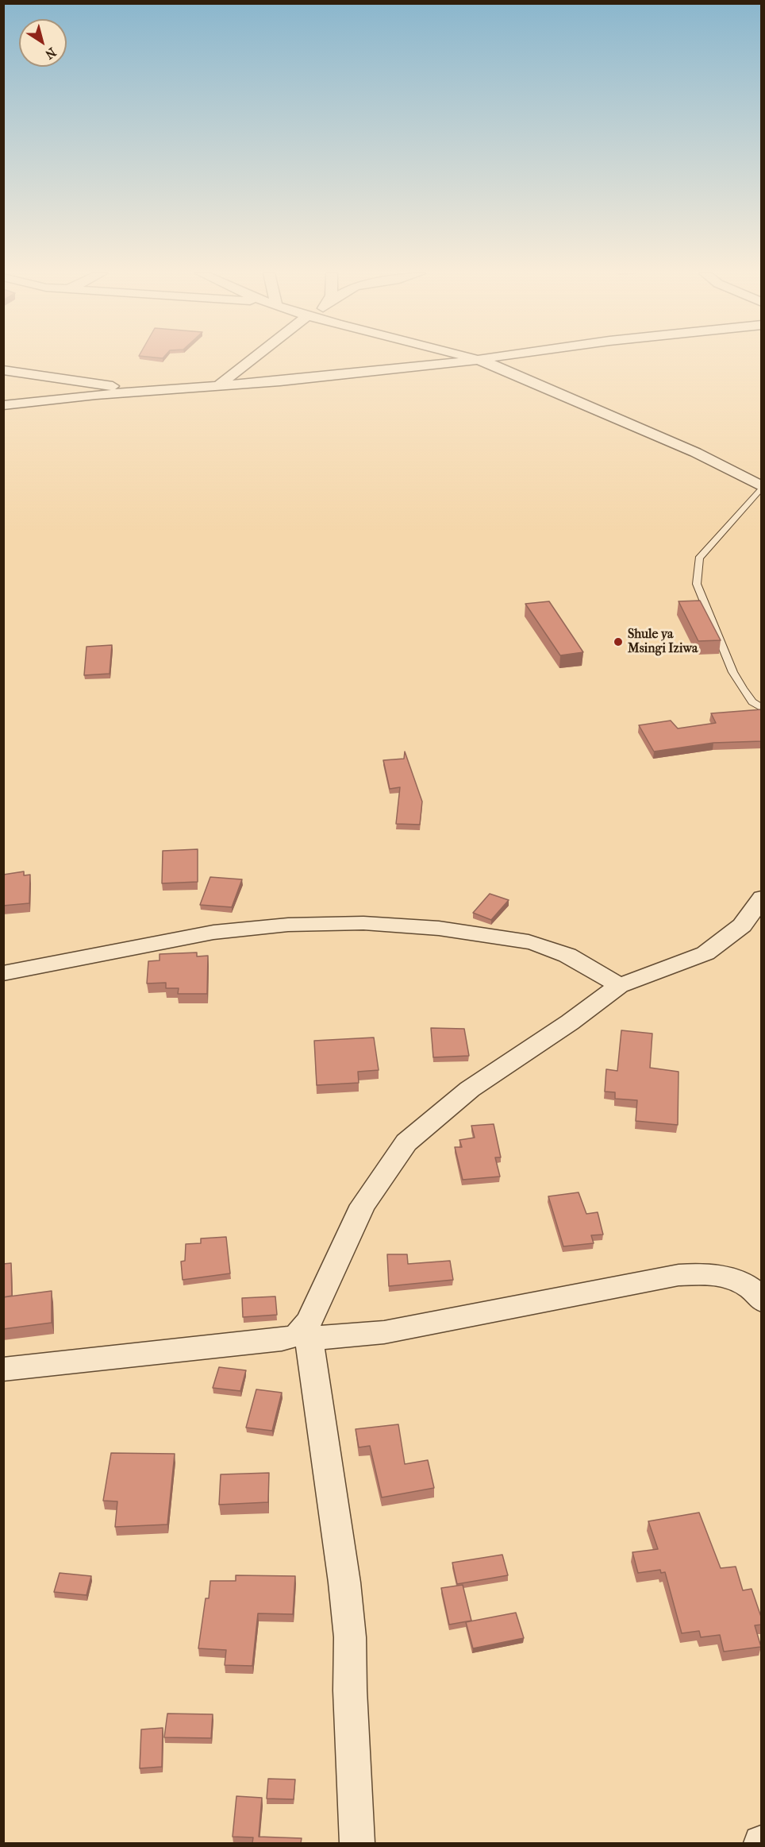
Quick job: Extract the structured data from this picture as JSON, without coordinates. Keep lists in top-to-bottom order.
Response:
{
  "places": ["Shule ya Msingi Iziwa"],
  "north": "bottom right"
}
